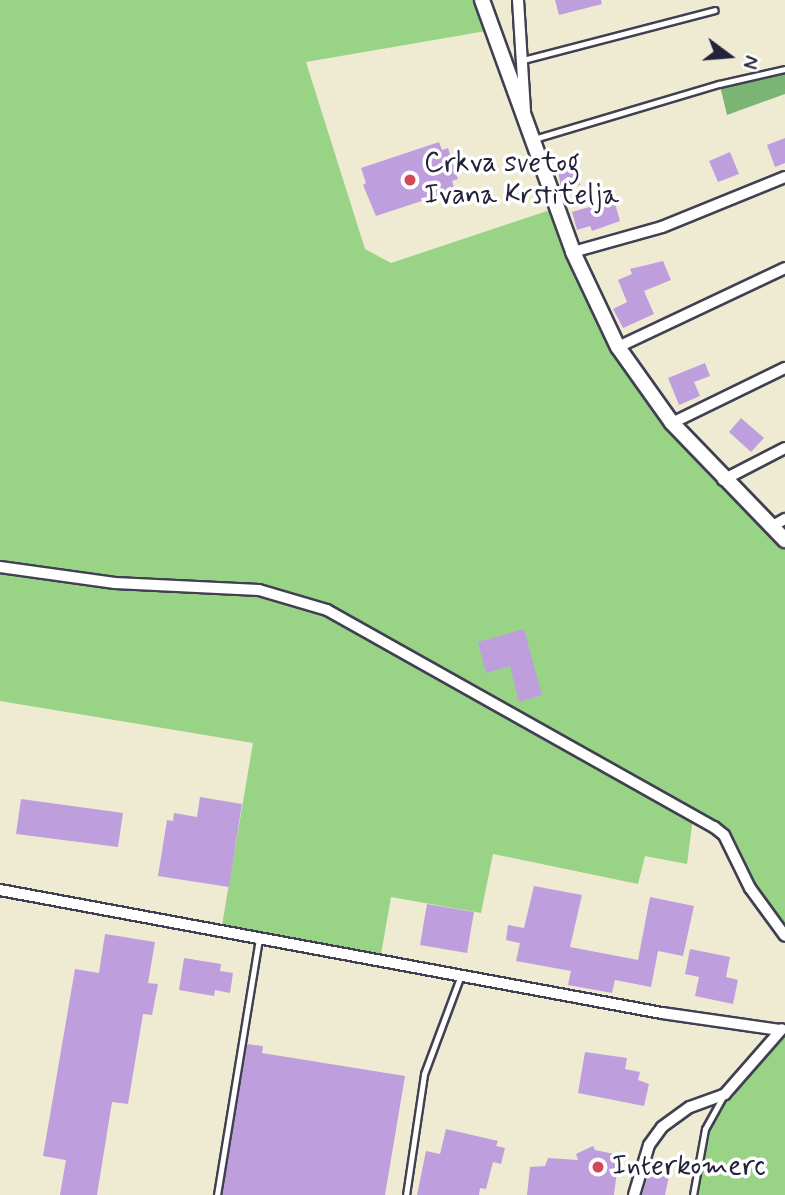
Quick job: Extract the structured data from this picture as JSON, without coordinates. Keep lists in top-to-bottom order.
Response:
{
  "places": ["Crkva svetog Ivana Krstitelja", "Interkomerc"],
  "north": "right"
}
